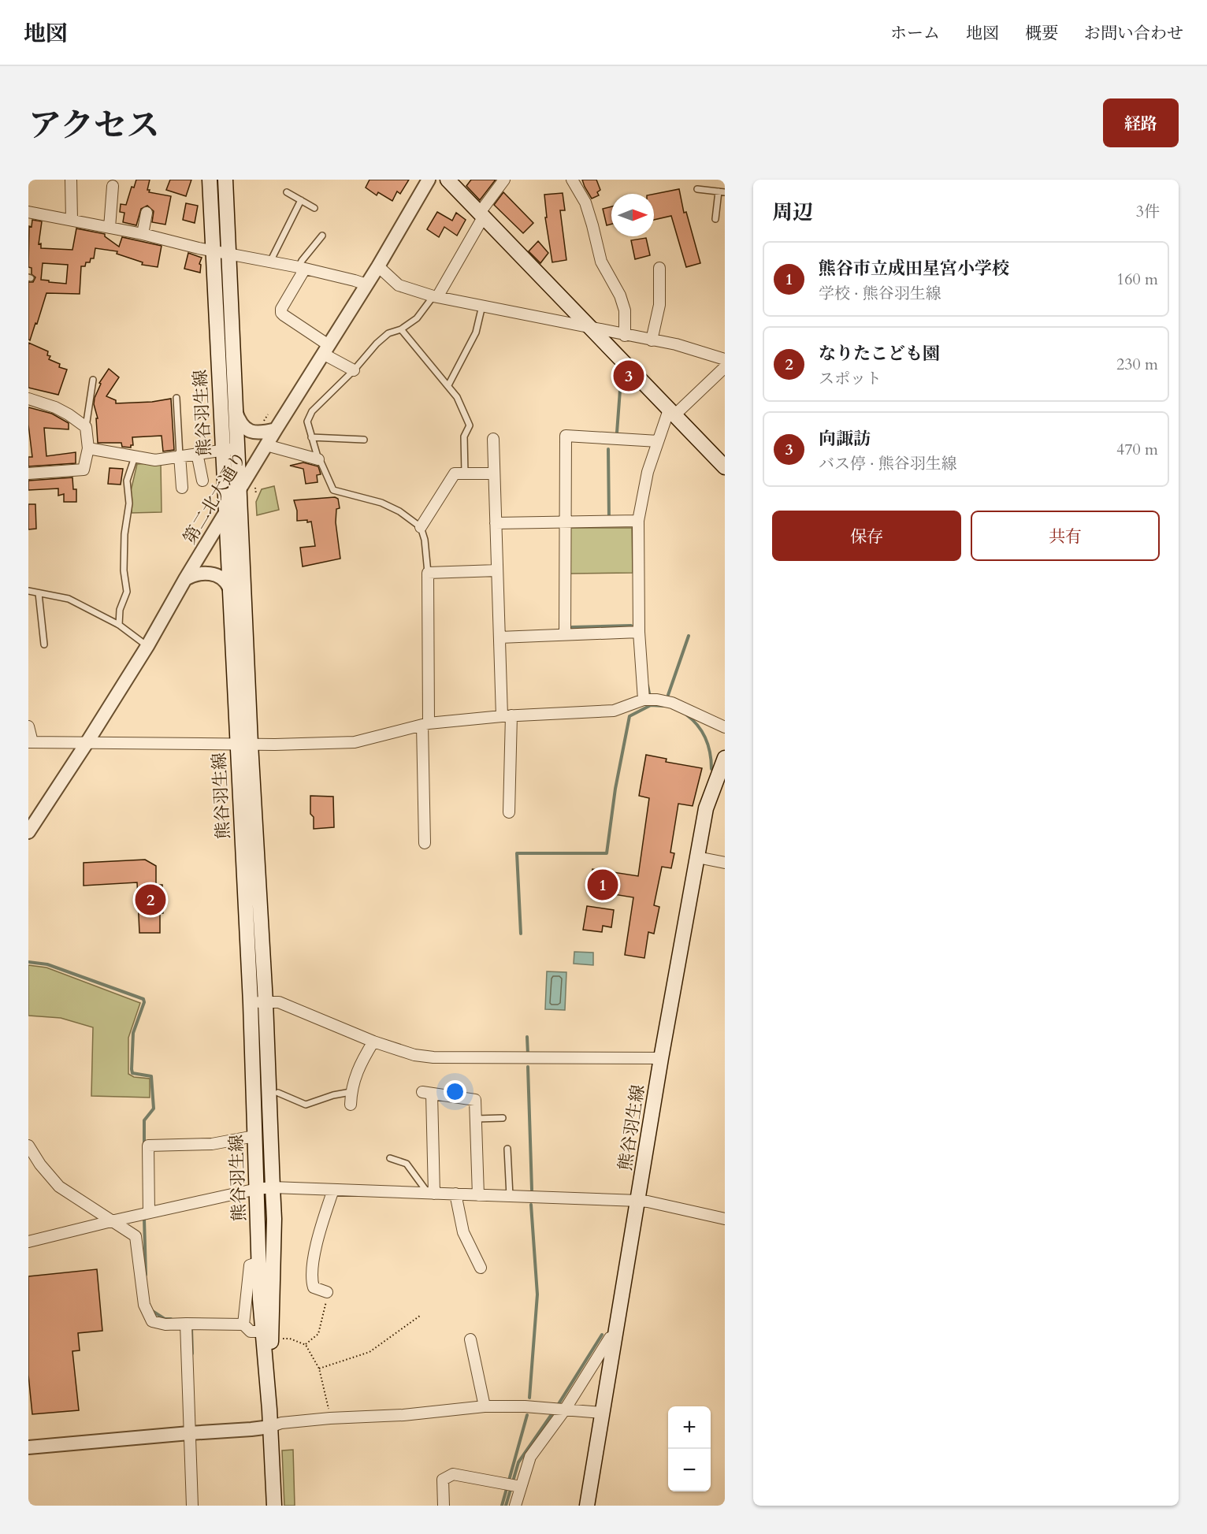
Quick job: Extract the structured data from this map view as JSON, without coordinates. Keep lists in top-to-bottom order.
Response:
{
  "streets": {
    "main road": ["熊谷羽生線"],
    "street": ["第二北大通り"]
  },
  "crossings": [
    ["熊谷羽生線", "第二北大通り"]
  ],
  "north": "right",
  "page": {
    "header": "地図",
    "nav": [
      "ホーム",
      "地図",
      "概要",
      "お問い合わせ"
    ],
    "title": "アクセス",
    "buttons": [
      "経路",
      ["保存", "共有"]
    ],
    "heading": ["周辺", "3件"],
    "list": [
      {
        "mark": "1",
        "name": "熊谷市立成田星宮小学校",
        "note": "学校 · 熊谷羽生線",
        "value": "160 m"
      },
      {
        "mark": "2",
        "name": "なりたこども園",
        "note": "スポット",
        "value": "230 m"
      },
      {
        "mark": "3",
        "name": "向諏訪",
        "note": "バス停 · 熊谷羽生線",
        "value": "470 m"
      }
    ],
    "pins": ["3", "1", "2"],
    "map_buttons": ["+", "−"]
  }
}
